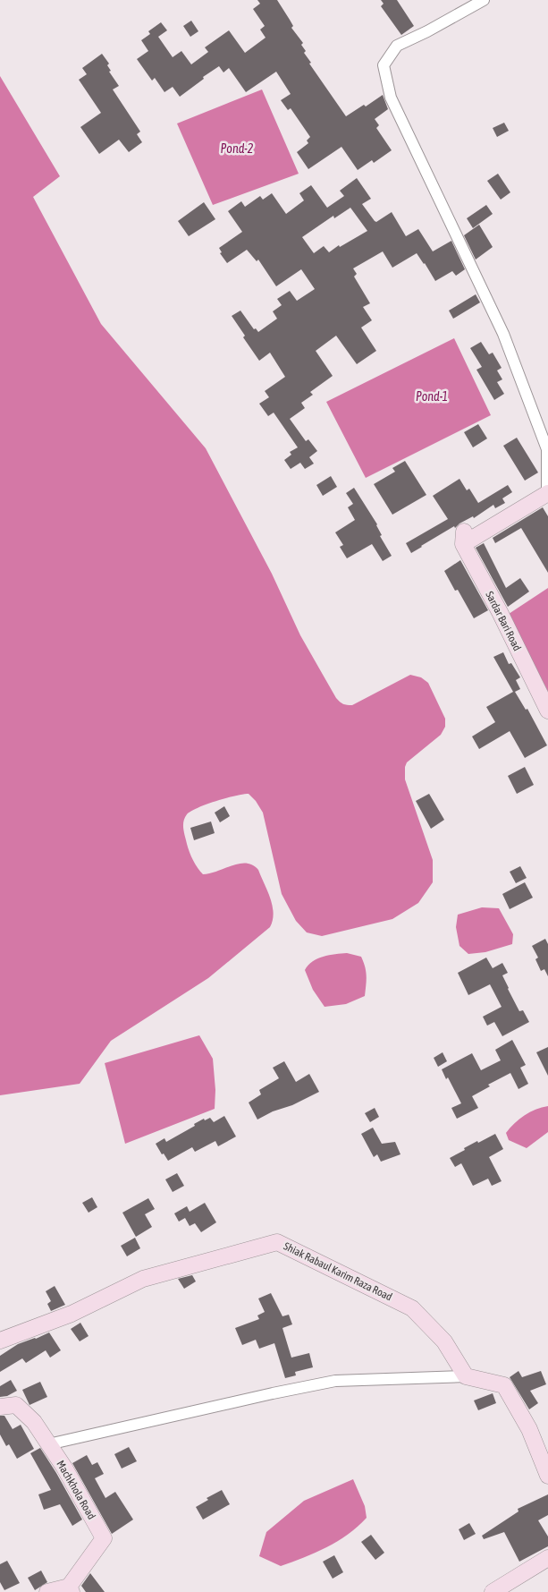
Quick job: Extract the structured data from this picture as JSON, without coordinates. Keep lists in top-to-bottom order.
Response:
{
  "streets": {
    "main road": ["Sardar Bari Road", "Shiak Rabaul Karim Raza Road", "Machkhola Road"]
  },
  "water": ["Pond-2", "Pond-1"]
}
